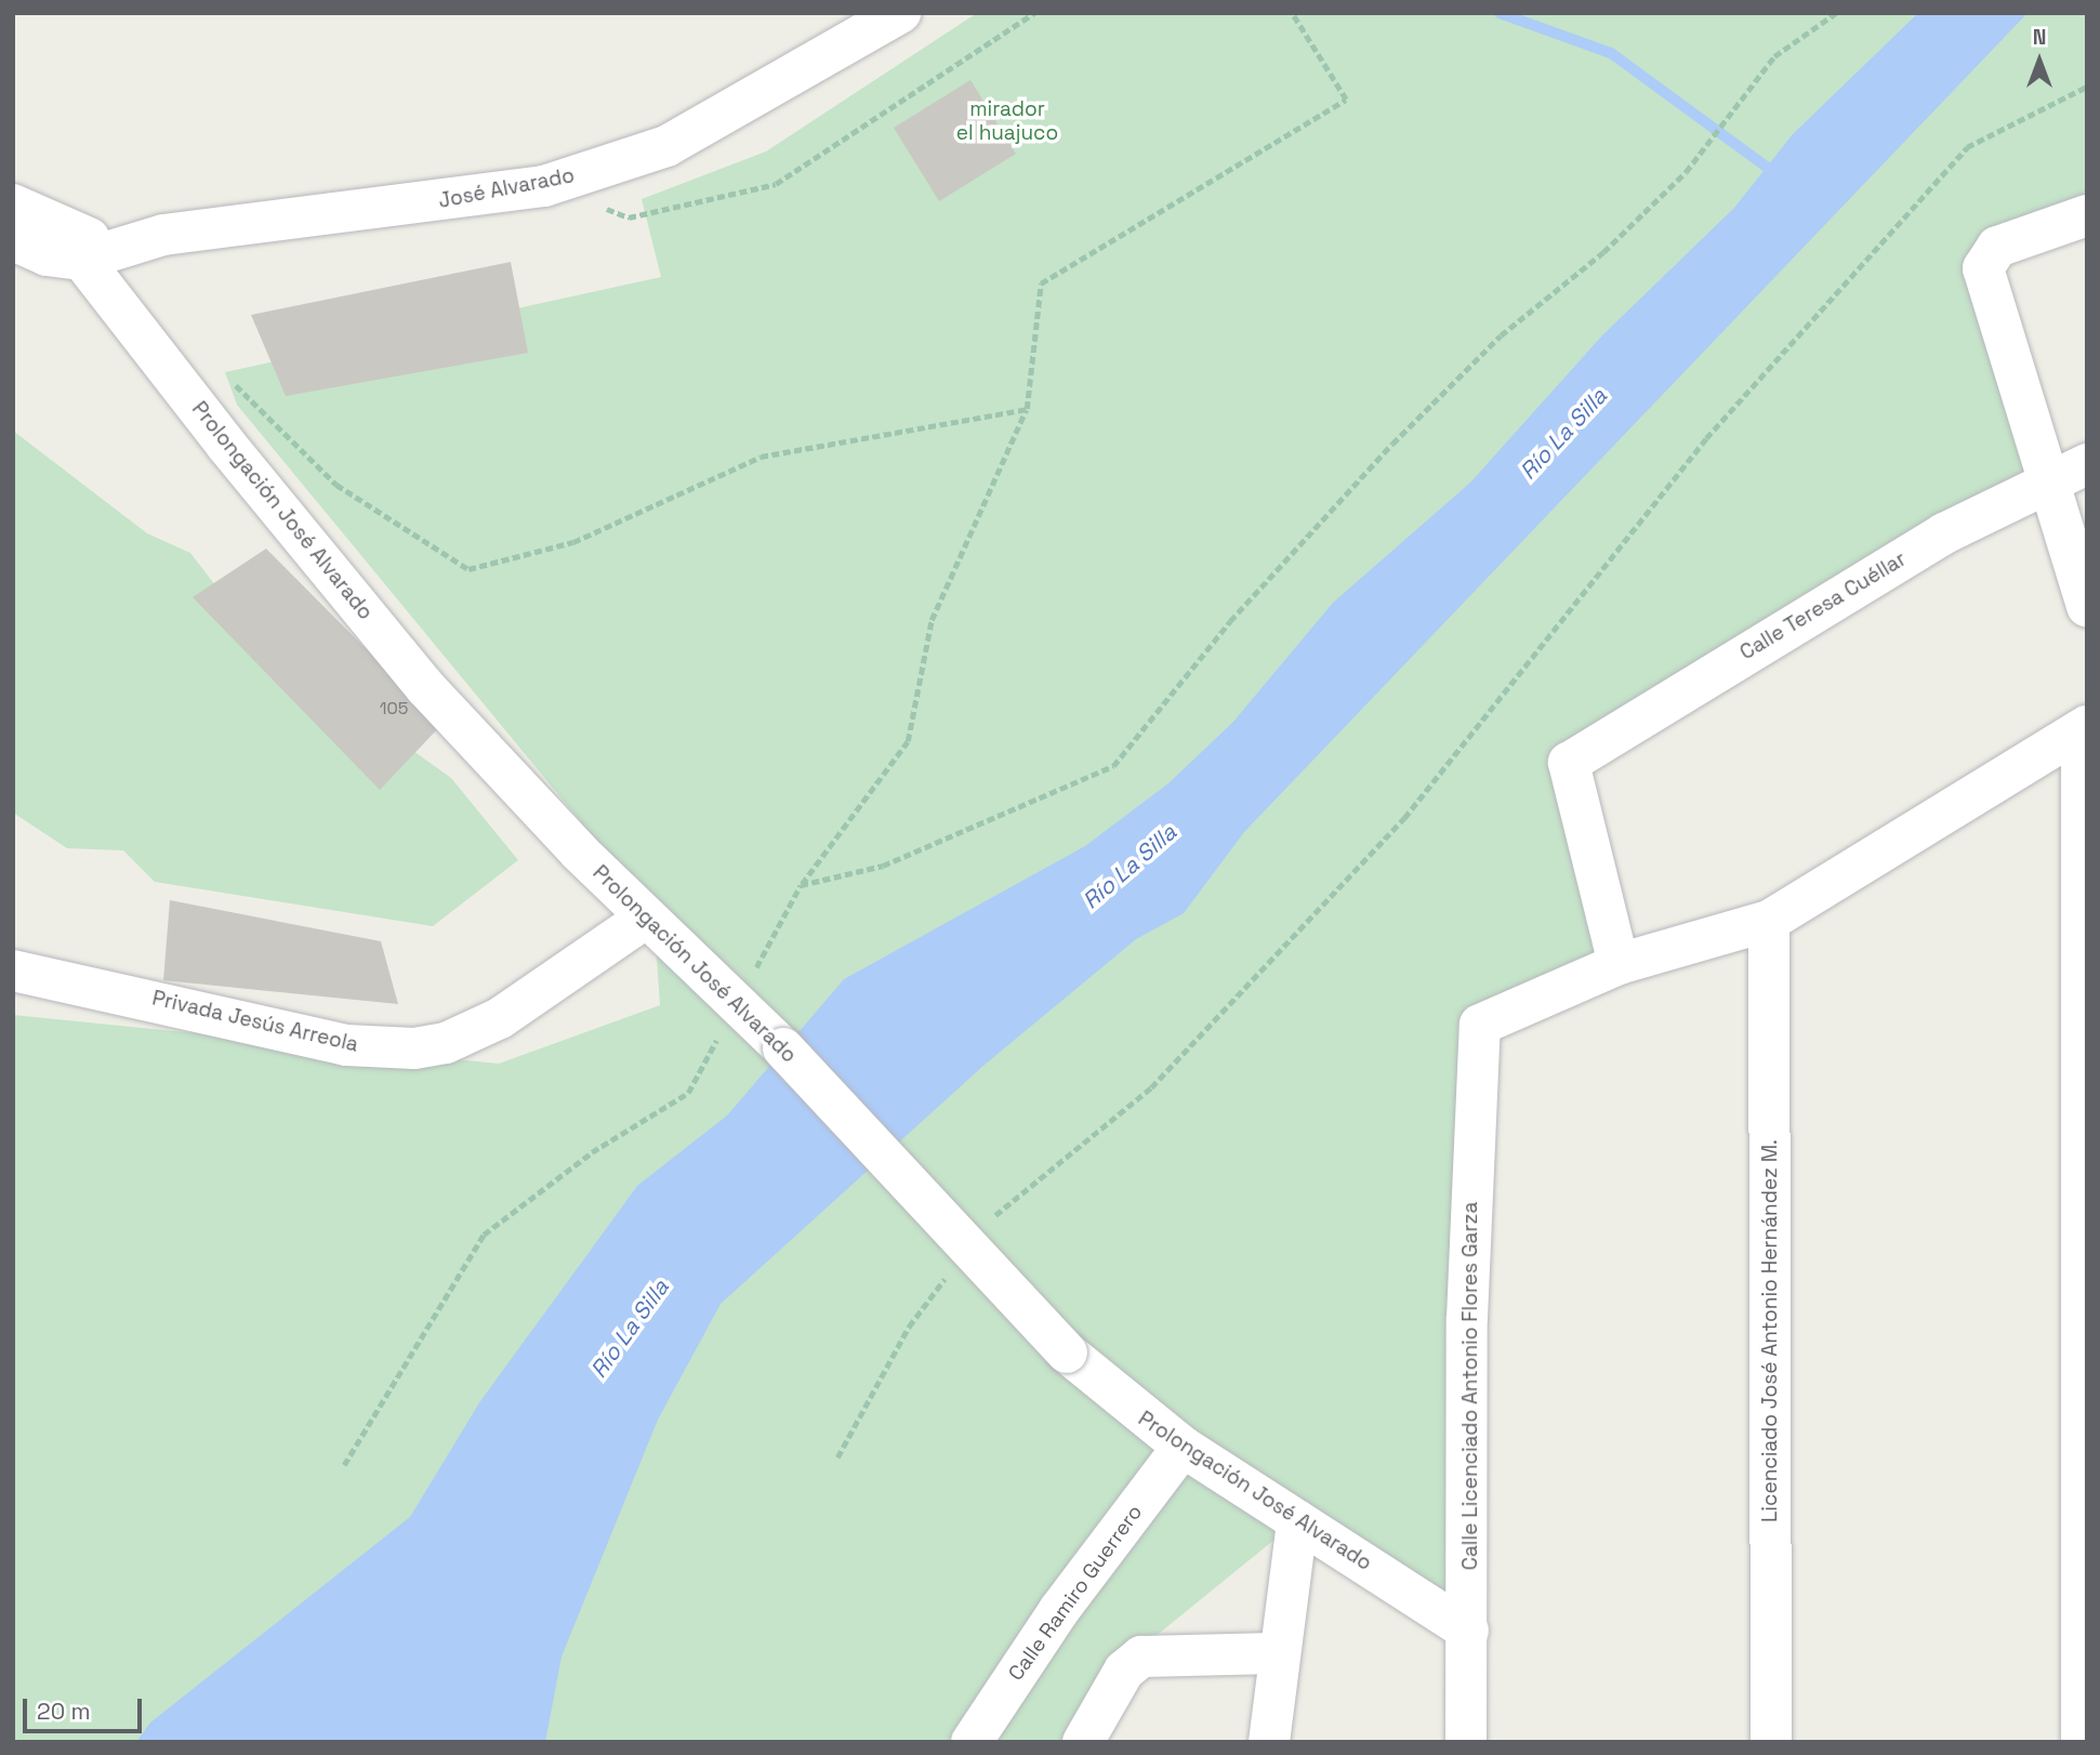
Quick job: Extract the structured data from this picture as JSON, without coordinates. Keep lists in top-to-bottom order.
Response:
{
  "streets": {
    "street": [
      "José Alvarado",
      "Prolongación José Alvarado",
      "Calle Teresa Cuéllar",
      "Privada Jesús Arreola",
      "Licenciado José Antonio Hernández M.",
      "Calle Licenciado Antonio Flores Garza",
      "Calle Ramiro Guerrero"
    ]
  },
  "crossings": [
    ["José Alvarado", "Prolongación José Alvarado"],
    ["Prolongación José Alvarado", "Privada Jesús Arreola"],
    ["Prolongación José Alvarado", "Calle Licenciado Antonio Flores Garza"],
    ["Prolongación José Alvarado", "Calle Ramiro Guerrero"],
    ["Calle Teresa Cuéllar", "Calle Licenciado Antonio Flores Garza"]
  ],
  "water": ["Río La Silla"],
  "parks": ["mirador el huajuco"],
  "house_numbers": ["105"],
  "scale_bar": "20 m",
  "north": "top"
}
